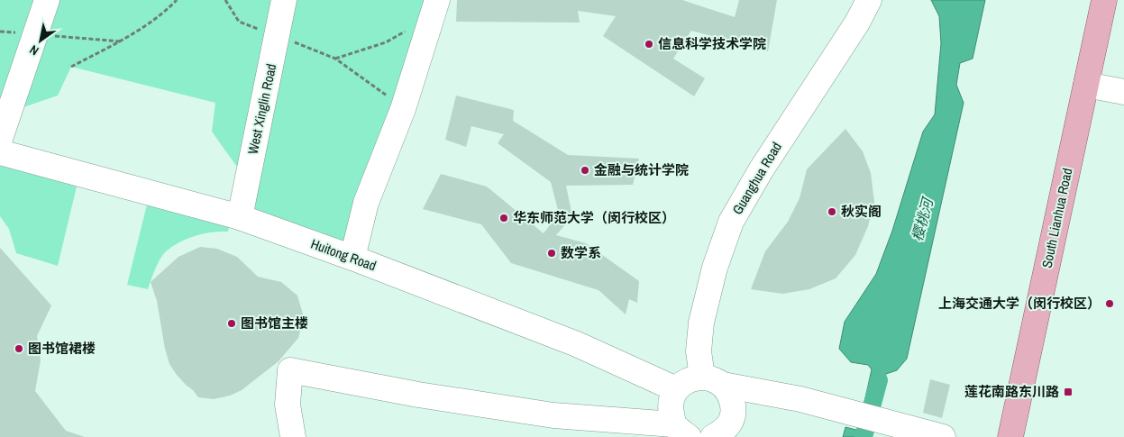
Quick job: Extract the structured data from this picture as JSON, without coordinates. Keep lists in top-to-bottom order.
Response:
{
  "streets": {
    "main road": ["South Lianhua Road"],
    "street": ["West Xinglin Road", "Guanghua Road", "Huitong Road"]
  },
  "crossings": [
    ["West Xinglin Road", "Huitong Road"]
  ],
  "water": ["樱桃河"],
  "places": {
    "other": [
      "信息科学技术学院",
      "金融与统计学院",
      "秋实阁",
      "华东师范大学（闵行校区）",
      "数学系",
      "上海交通大学（闵行校区）",
      "图书馆主楼",
      "图书馆裙楼"
    ],
    "transit": ["莲花南路东川路"]
  },
  "north": "bottom left"
}
